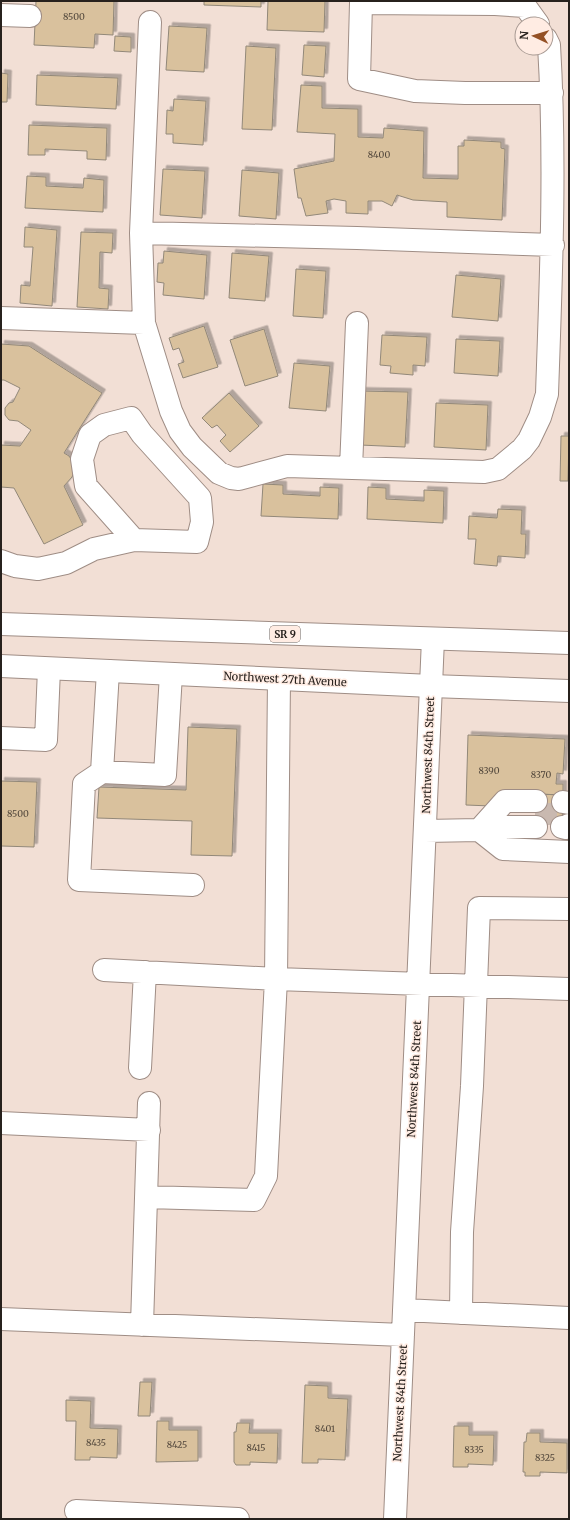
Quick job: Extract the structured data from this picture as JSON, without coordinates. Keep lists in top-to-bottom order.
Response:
{
  "streets": {
    "street": ["SR 9", "Northwest 27th Avenue", "Northwest 84th Street"]
  },
  "crossings": [
    ["SR 9", "Northwest 84th Street"],
    ["Northwest 27th Avenue", "Northwest 84th Street"]
  ],
  "house_numbers": [
    "8500",
    "8400",
    "8390",
    "8370",
    "8500",
    "8401",
    "8435",
    "8425",
    "8415",
    "8335",
    "8325"
  ],
  "north": "left"
}
